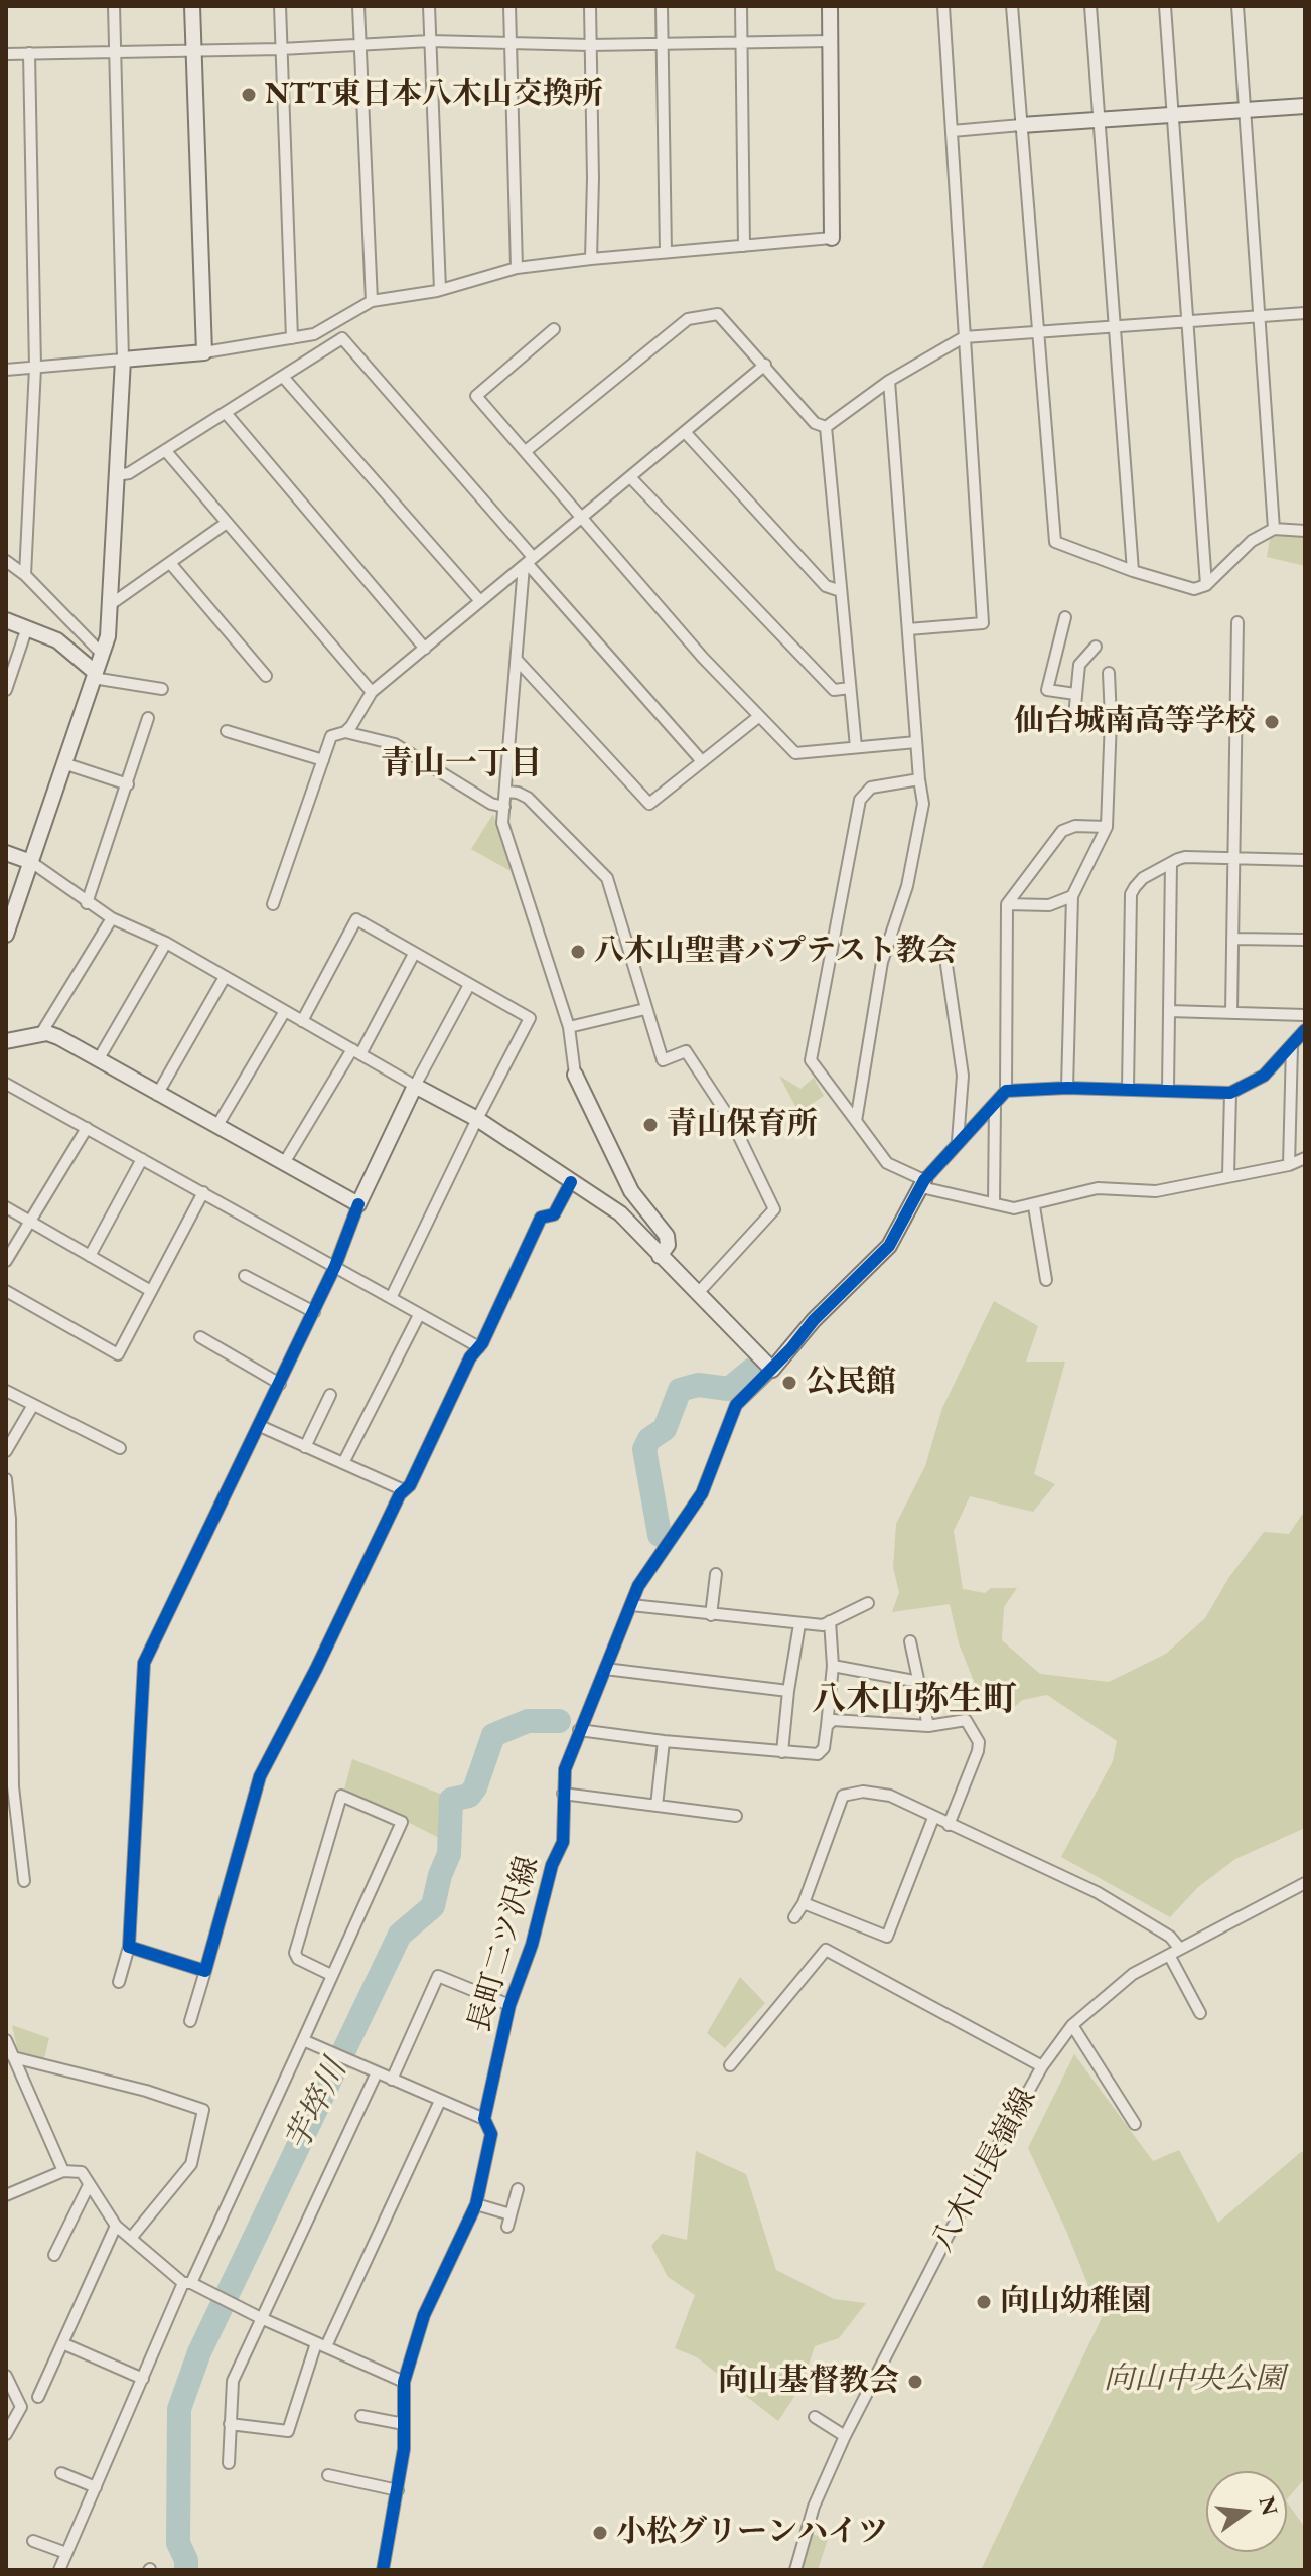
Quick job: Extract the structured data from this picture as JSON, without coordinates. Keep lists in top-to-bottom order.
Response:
{
  "streets": {
    "street": ["長町二ツ沢線", "八木山長嶺線"]
  },
  "districts": ["青山一丁目", "八木山弥生町"],
  "water": ["芋埣川"],
  "parks": ["向山中央公園"],
  "places": [
    "NTT東日本八木山交換所",
    "仙台城南高等学校",
    "八木山聖書バプテスト教会",
    "青山保育所",
    "公民館",
    "向山幼稚園",
    "向山基督教会",
    "小松グリーンハイツ"
  ],
  "north": "right"
}
